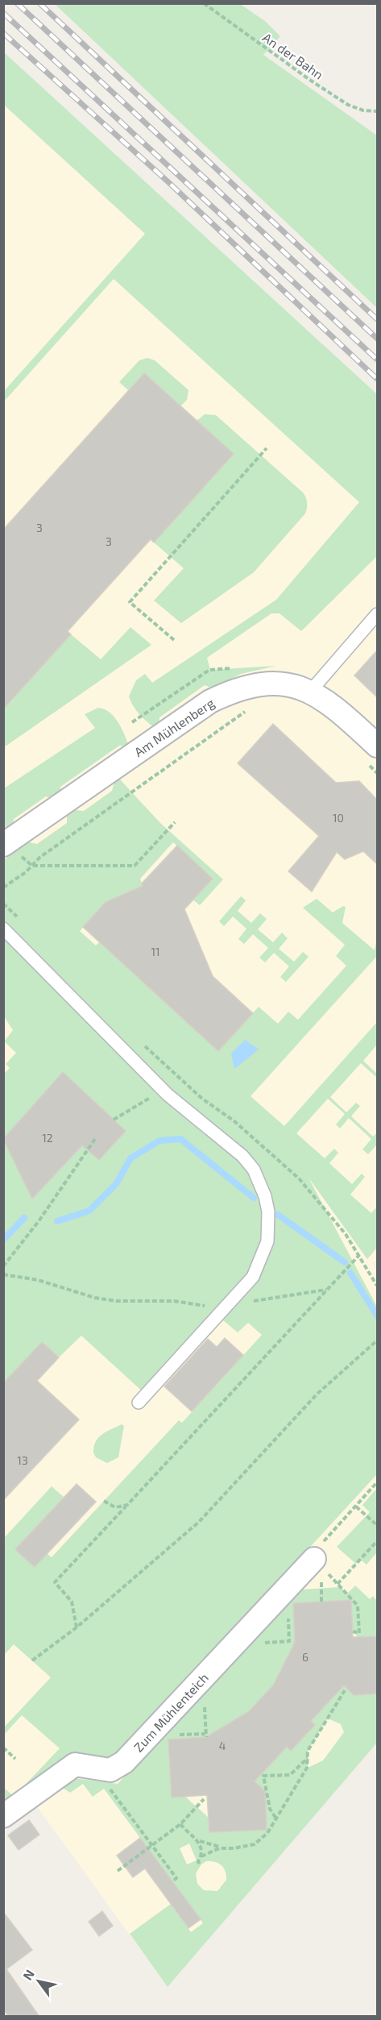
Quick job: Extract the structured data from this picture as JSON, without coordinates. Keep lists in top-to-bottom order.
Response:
{
  "streets": {
    "street": ["Am Mühlenberg", "Zum Mühlenteich"],
    "path": ["An der Bahn"]
  },
  "house_numbers": [
    "3",
    "3",
    "10",
    "11",
    "12",
    "13",
    "6",
    "4"
  ],
  "north": "top left"
}
